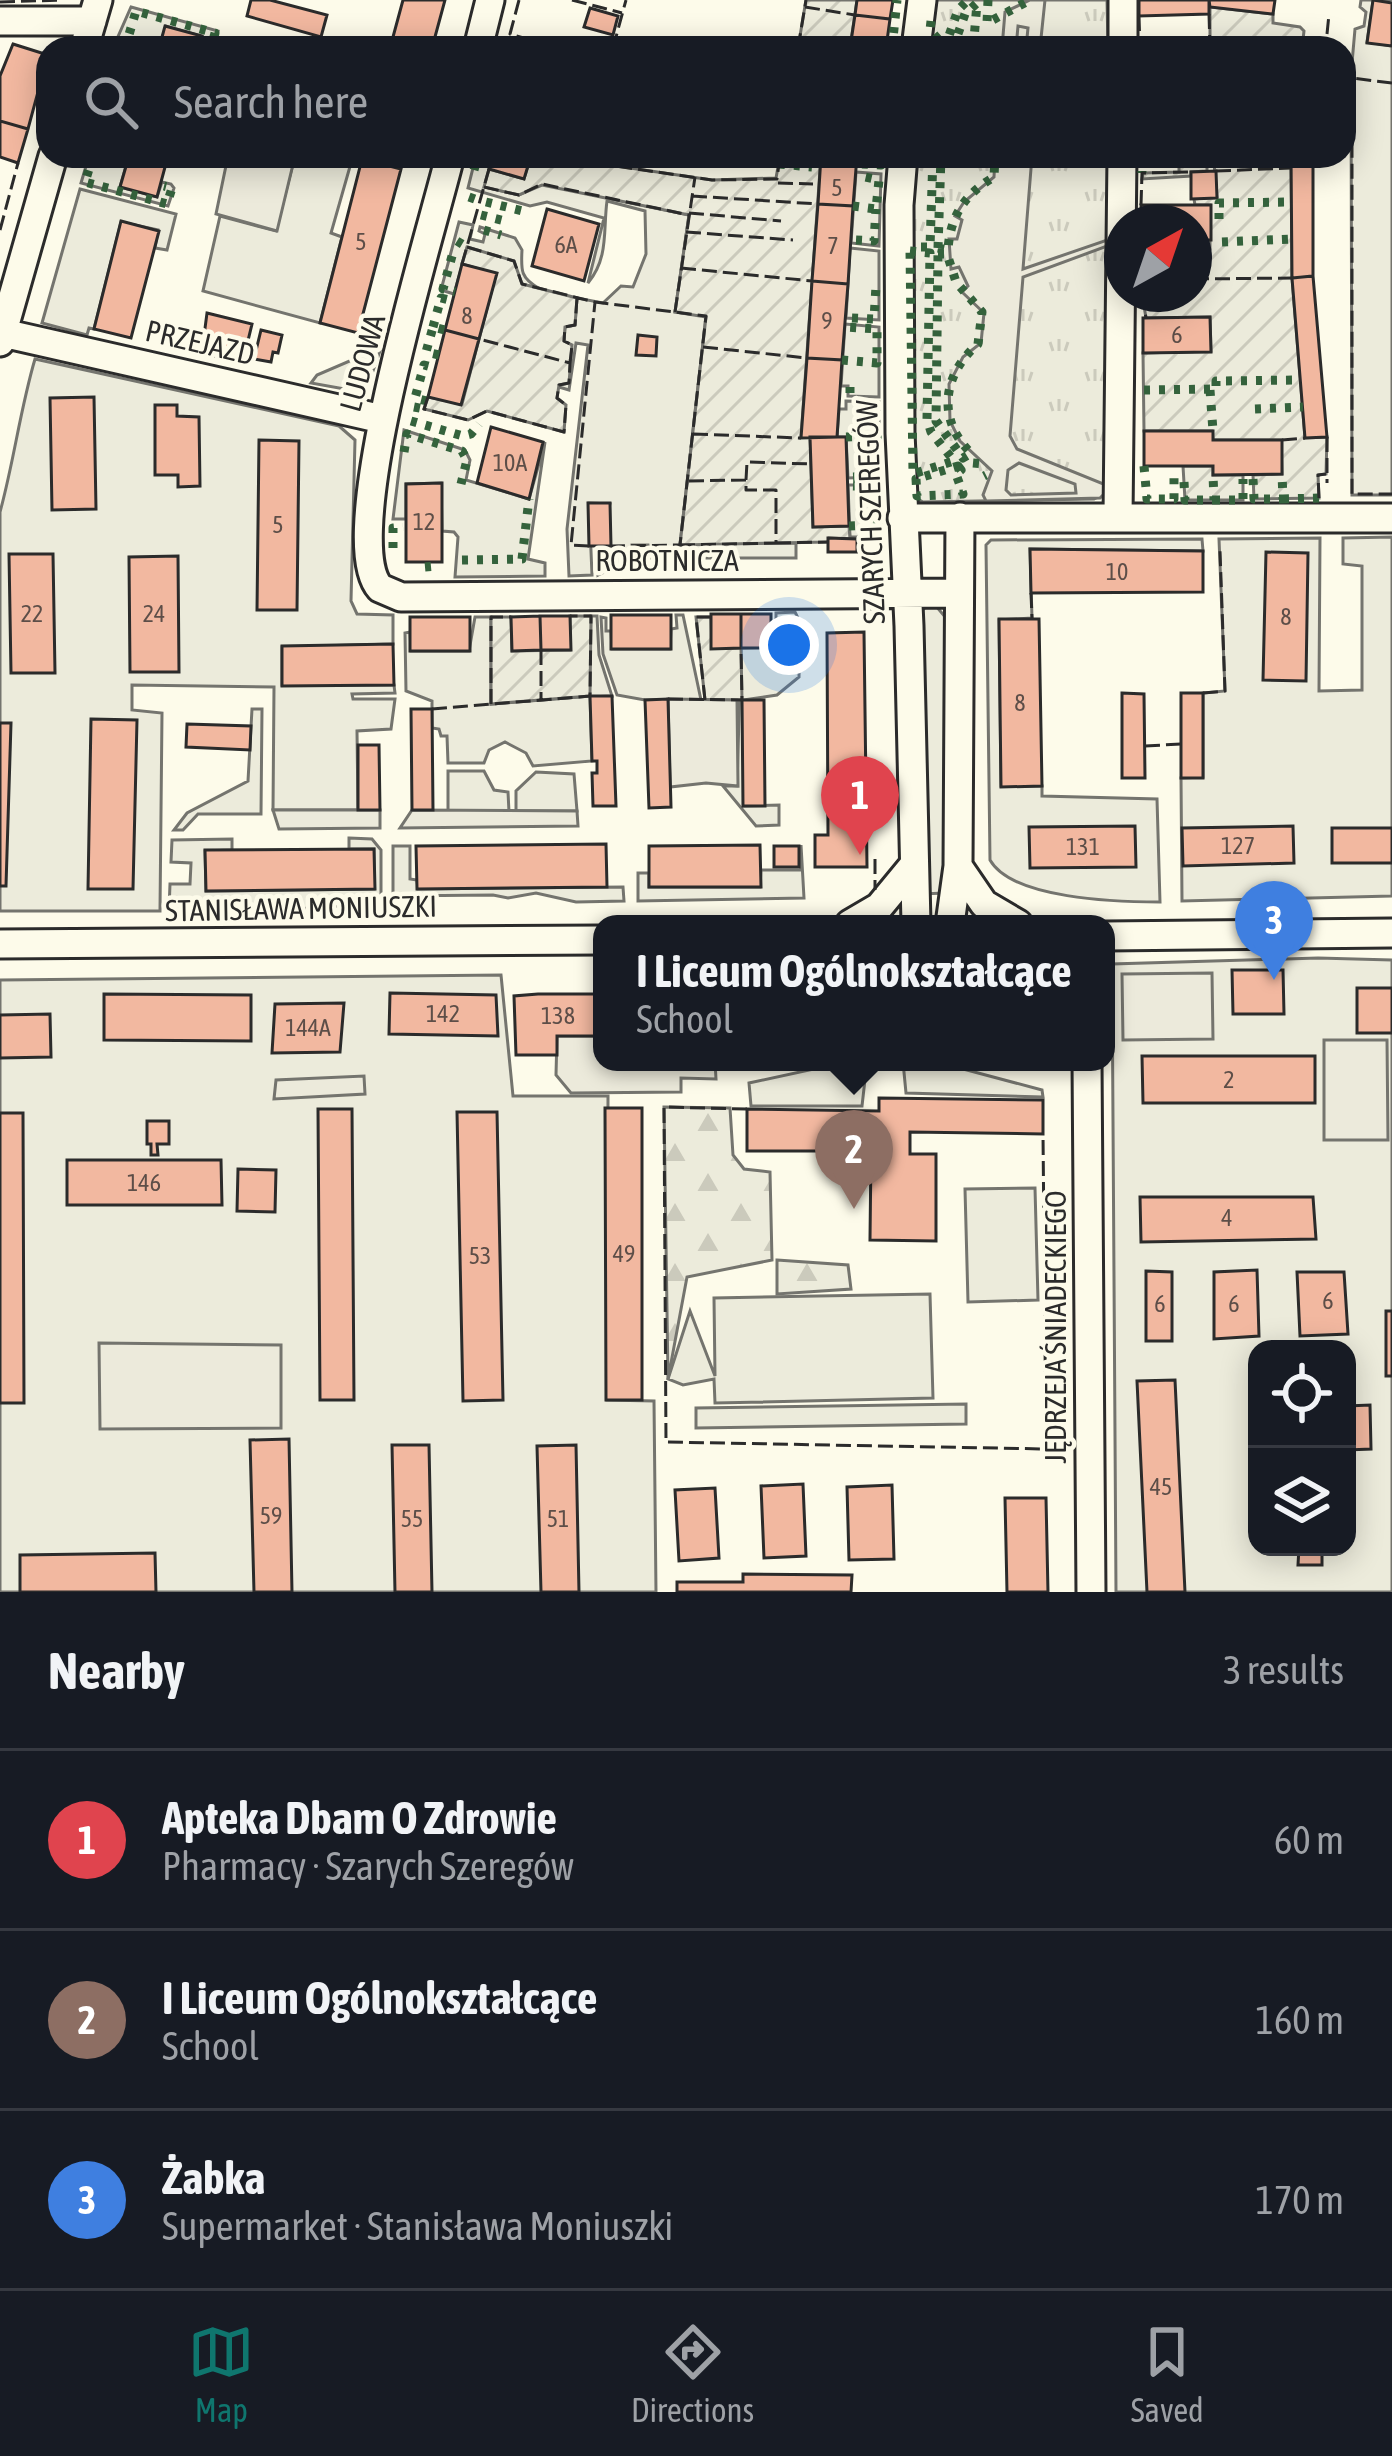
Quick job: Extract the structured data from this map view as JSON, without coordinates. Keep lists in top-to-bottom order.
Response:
{
  "streets": {
    "street": [
      "PRZEJAZD",
      "LUDOWA",
      "SZARYCH SZEREGÓW",
      "ROBOTNICZA",
      "STANISŁAWA MONIUSZKI",
      "JĘDRZEJA ŚNIADECKIEGO"
    ]
  },
  "crossings": [
    ["PRZEJAZD", "LUDOWA"],
    ["LUDOWA", "ROBOTNICZA"],
    ["SZARYCH SZEREGÓW", "ROBOTNICZA"]
  ],
  "house_numbers": [
    "5",
    "5",
    "6A",
    "7",
    "8",
    "9",
    "6",
    "10A",
    "12",
    "5",
    "10",
    "22",
    "24",
    "8",
    "8",
    "127",
    "131",
    "142",
    "138",
    "144A",
    "2",
    "146",
    "4",
    "49",
    "53",
    "6",
    "6",
    "6",
    "45",
    "59",
    "55",
    "51"
  ],
  "north": "top right",
  "page": {
    "search": "Search here",
    "pins": ["1", "3", "2"],
    "popup": ["I Liceum Ogólnokształcące", "School"],
    "heading": ["Nearby", "3 results"],
    "list": [
      {
        "mark": "1",
        "name": "Apteka Dbam O Zdrowie",
        "note": "Pharmacy · Szarych Szeregów",
        "value": "60 m"
      },
      {
        "mark": "2",
        "name": "I Liceum Ogólnokształcące",
        "note": "School",
        "value": "160 m"
      },
      {
        "mark": "3",
        "name": "Żabka",
        "note": "Supermarket · Stanisława Moniuszki",
        "value": "170 m"
      }
    ],
    "nav": ["Map", "Directions", "Saved"]
  }
}
